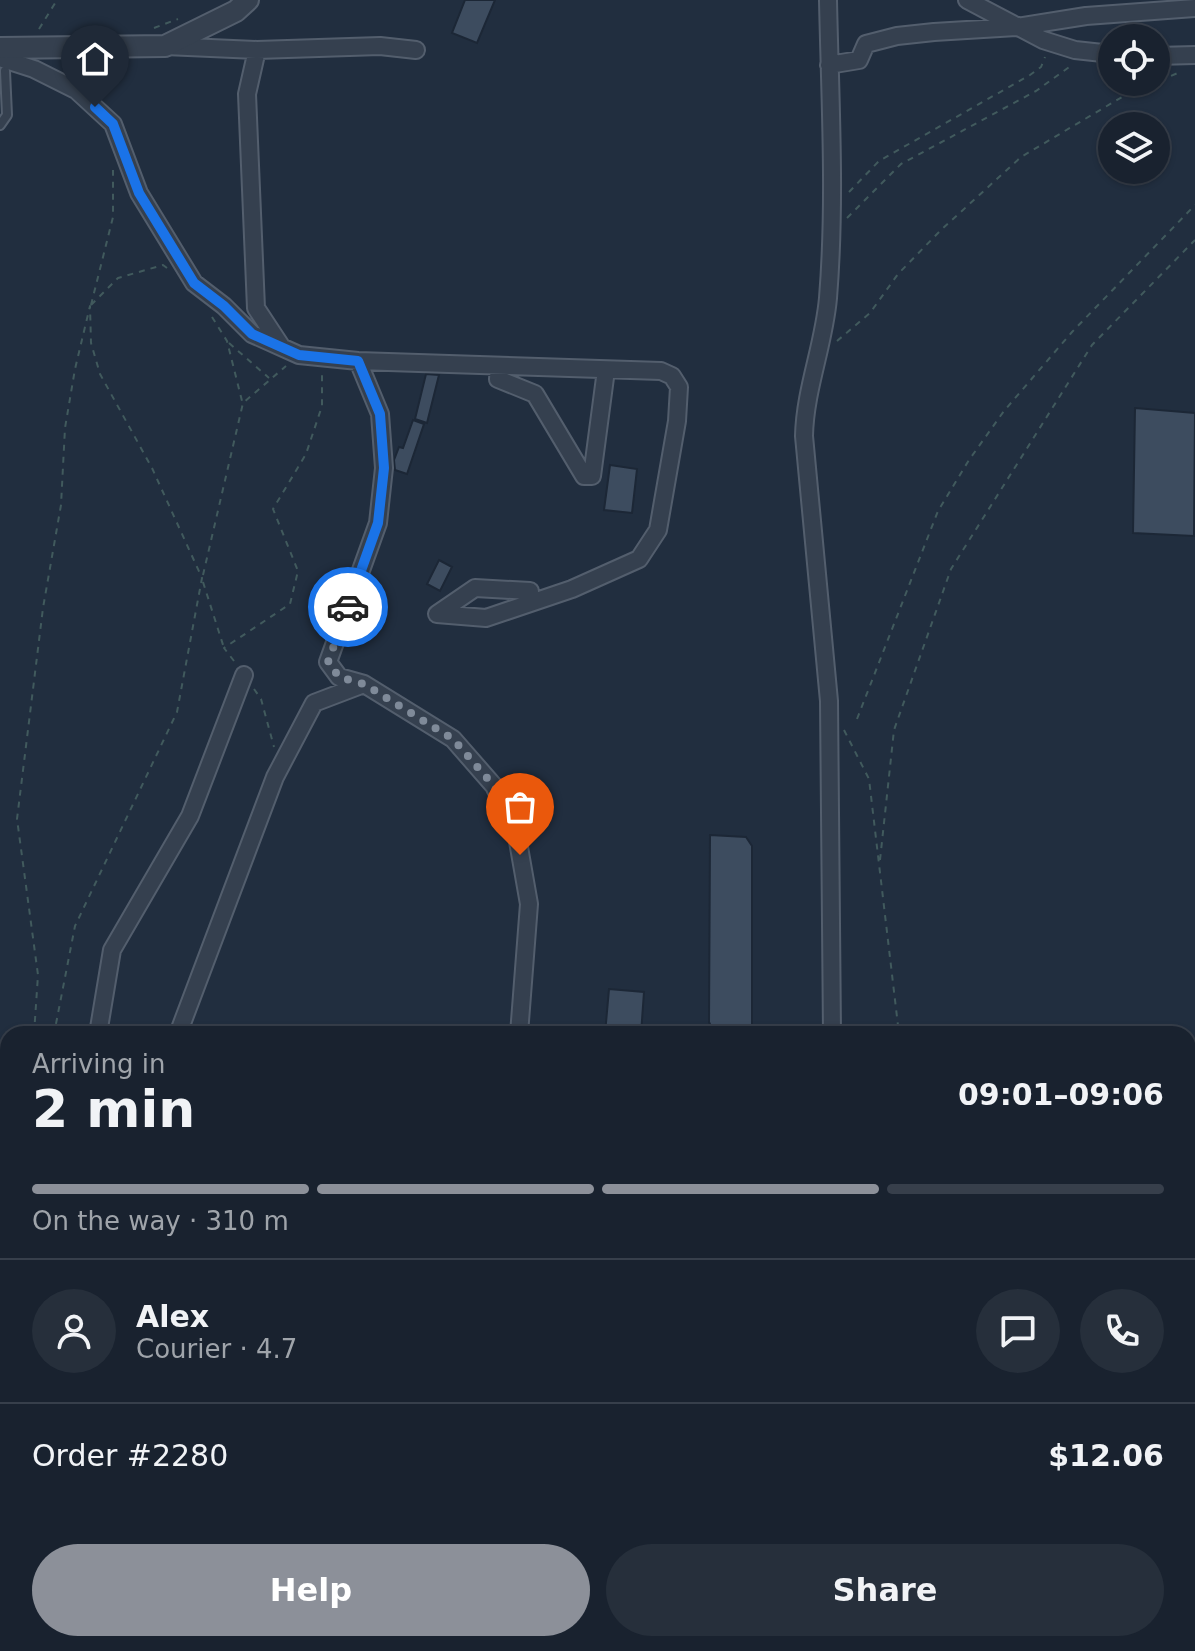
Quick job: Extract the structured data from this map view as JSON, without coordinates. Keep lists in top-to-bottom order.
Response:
{
  "page": {
    "heading": ["2 min", "Arriving in", "09:01–09:06"],
    "panel": [
      "Alex",
      "Courier · 4.7",
      "Order #2280",
      "$12.06"
    ],
    "bar": "On the way · 310 m",
    "buttons": ["Help", "Share"]
  }
}
